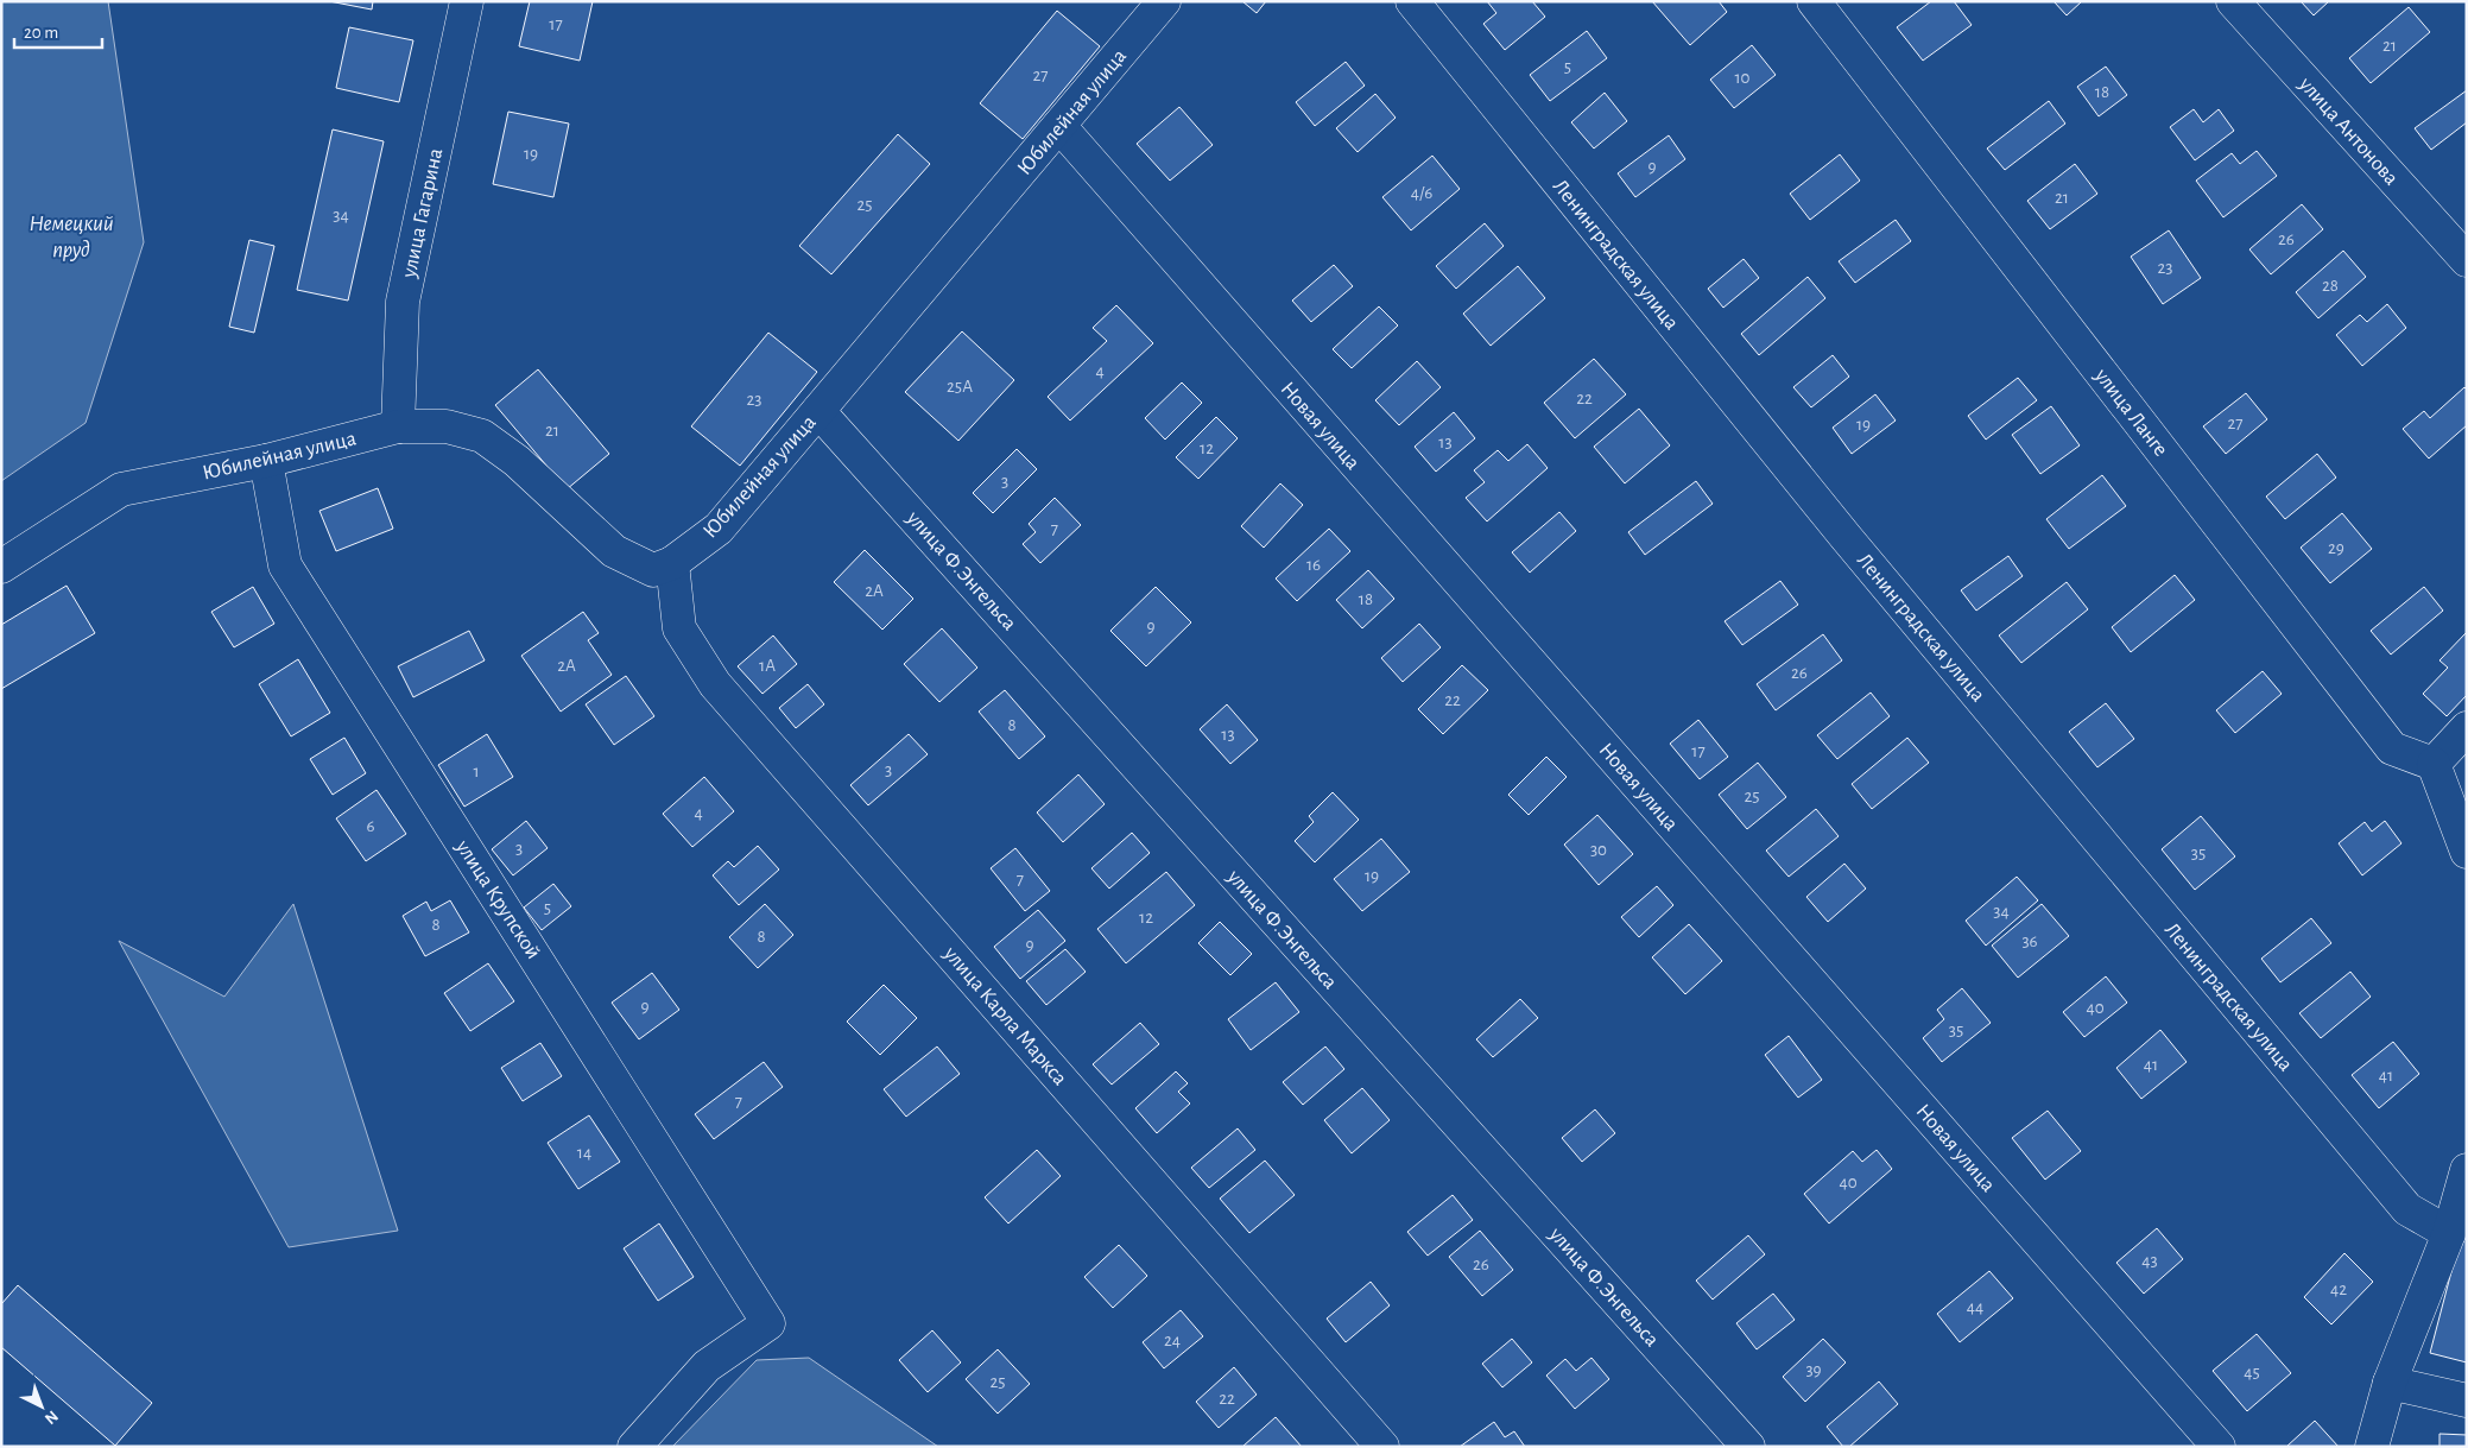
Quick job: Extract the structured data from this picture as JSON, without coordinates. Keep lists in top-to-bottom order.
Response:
{
  "streets": {
    "street": [
      "Юбилейная улица",
      "улица Антонова",
      "улица Гагарина",
      "Ленинградская улица",
      "улица Ланге",
      "Новая улица",
      "улица Ф.Энгельса",
      "улица Крупской",
      "улица Карла Маркса"
    ]
  },
  "crossings": [
    ["Юбилейная улица", "улица Гагарина"],
    ["Юбилейная улица", "Новая улица"],
    ["Юбилейная улица", "улица Ф.Энгельса"],
    ["Юбилейная улица", "улица Крупской"],
    ["Юбилейная улица", "улица Карла Маркса"]
  ],
  "water": ["Немецкий пруд"],
  "house_numbers": [
    "17",
    "21",
    "5",
    "27",
    "10",
    "18",
    "19",
    "9",
    "4/6",
    "21",
    "25",
    "34",
    "26",
    "23",
    "28",
    "4",
    "25А",
    "22",
    "23",
    "27",
    "19",
    "21",
    "13",
    "12",
    "3",
    "7",
    "29",
    "16",
    "2А",
    "18",
    "9",
    "2А",
    "1А",
    "26",
    "22",
    "8",
    "13",
    "17",
    "3",
    "1",
    "25",
    "4",
    "6",
    "3",
    "30",
    "35",
    "19",
    "7",
    "5",
    "34",
    "12",
    "8",
    "8",
    "36",
    "9",
    "9",
    "40",
    "35",
    "41",
    "41",
    "7",
    "14",
    "40",
    "43",
    "26",
    "42",
    "44",
    "24",
    "39",
    "45",
    "25",
    "22"
  ],
  "scale_bar": "20 m",
  "north": "bottom right"
}
